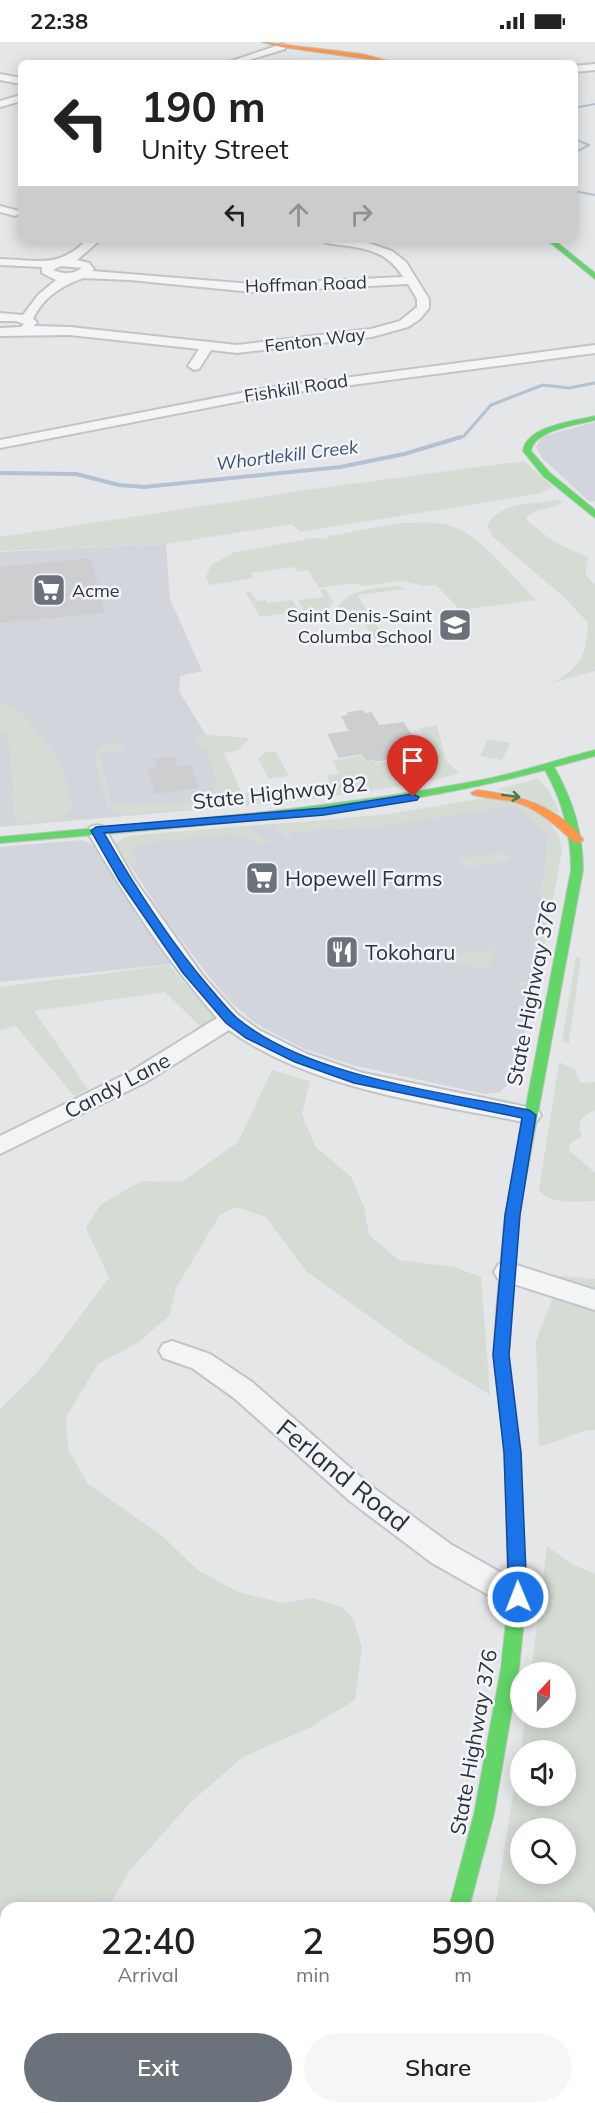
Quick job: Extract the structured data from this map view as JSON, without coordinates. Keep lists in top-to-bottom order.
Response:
{
  "streets": {
    "main road": ["State Highway 82", "State Highway 376"],
    "street": [
      "Hoffman Road",
      "Fenton Way",
      "Fishkill Road",
      "Candy Lane",
      "Ferland Road"
    ]
  },
  "crossings": [
    ["Hoffman Road", "Fenton Way"],
    ["State Highway 82", "State Highway 376"],
    ["State Highway 376", "Ferland Road"]
  ],
  "water": ["Whortlekill Creek"],
  "places": {
    "supermarket": ["Acme", "Hopewell Farms"],
    "school or university": ["Saint Denis-Saint Columba School"],
    "restaurant": ["Tokoharu"]
  },
  "north": "top",
  "page": {
    "status": "22:38",
    "turn": ["190 m", "Unity Street"],
    "eta": [
      "22:40",
      "Arrival",
      "2",
      "min",
      "590",
      "m"
    ],
    "buttons": ["Exit", "Share"]
  }
}
